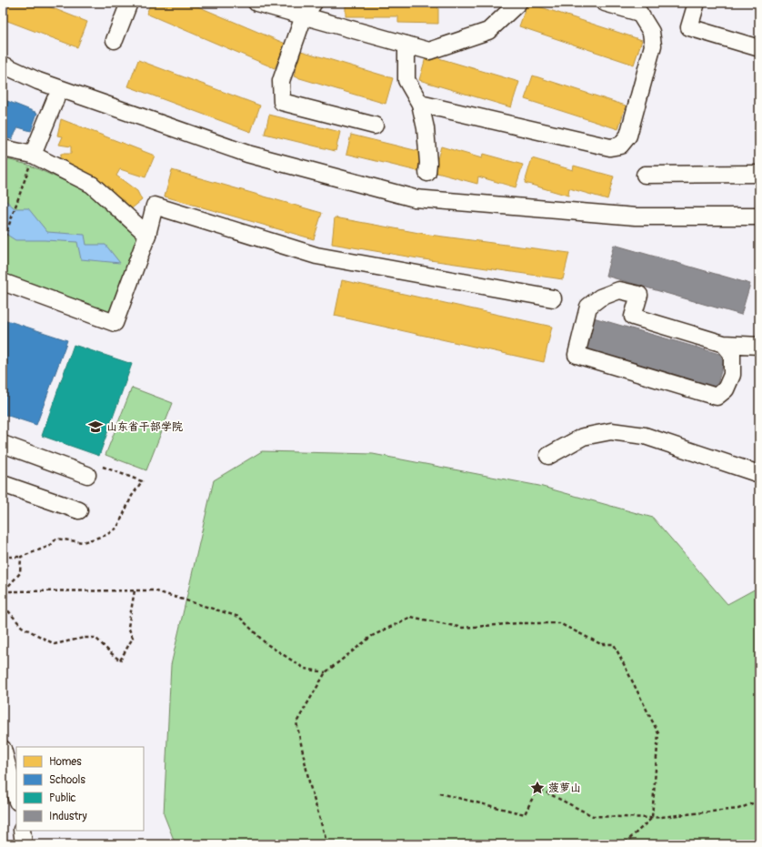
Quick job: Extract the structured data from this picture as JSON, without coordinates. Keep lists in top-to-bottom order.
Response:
{
  "places": {
    "school or university": ["山东省干部学院"],
    "place": ["菠萝山"]
  },
  "legend": [
    "Homes",
    "Schools",
    "Public",
    "Industry"
  ]
}
